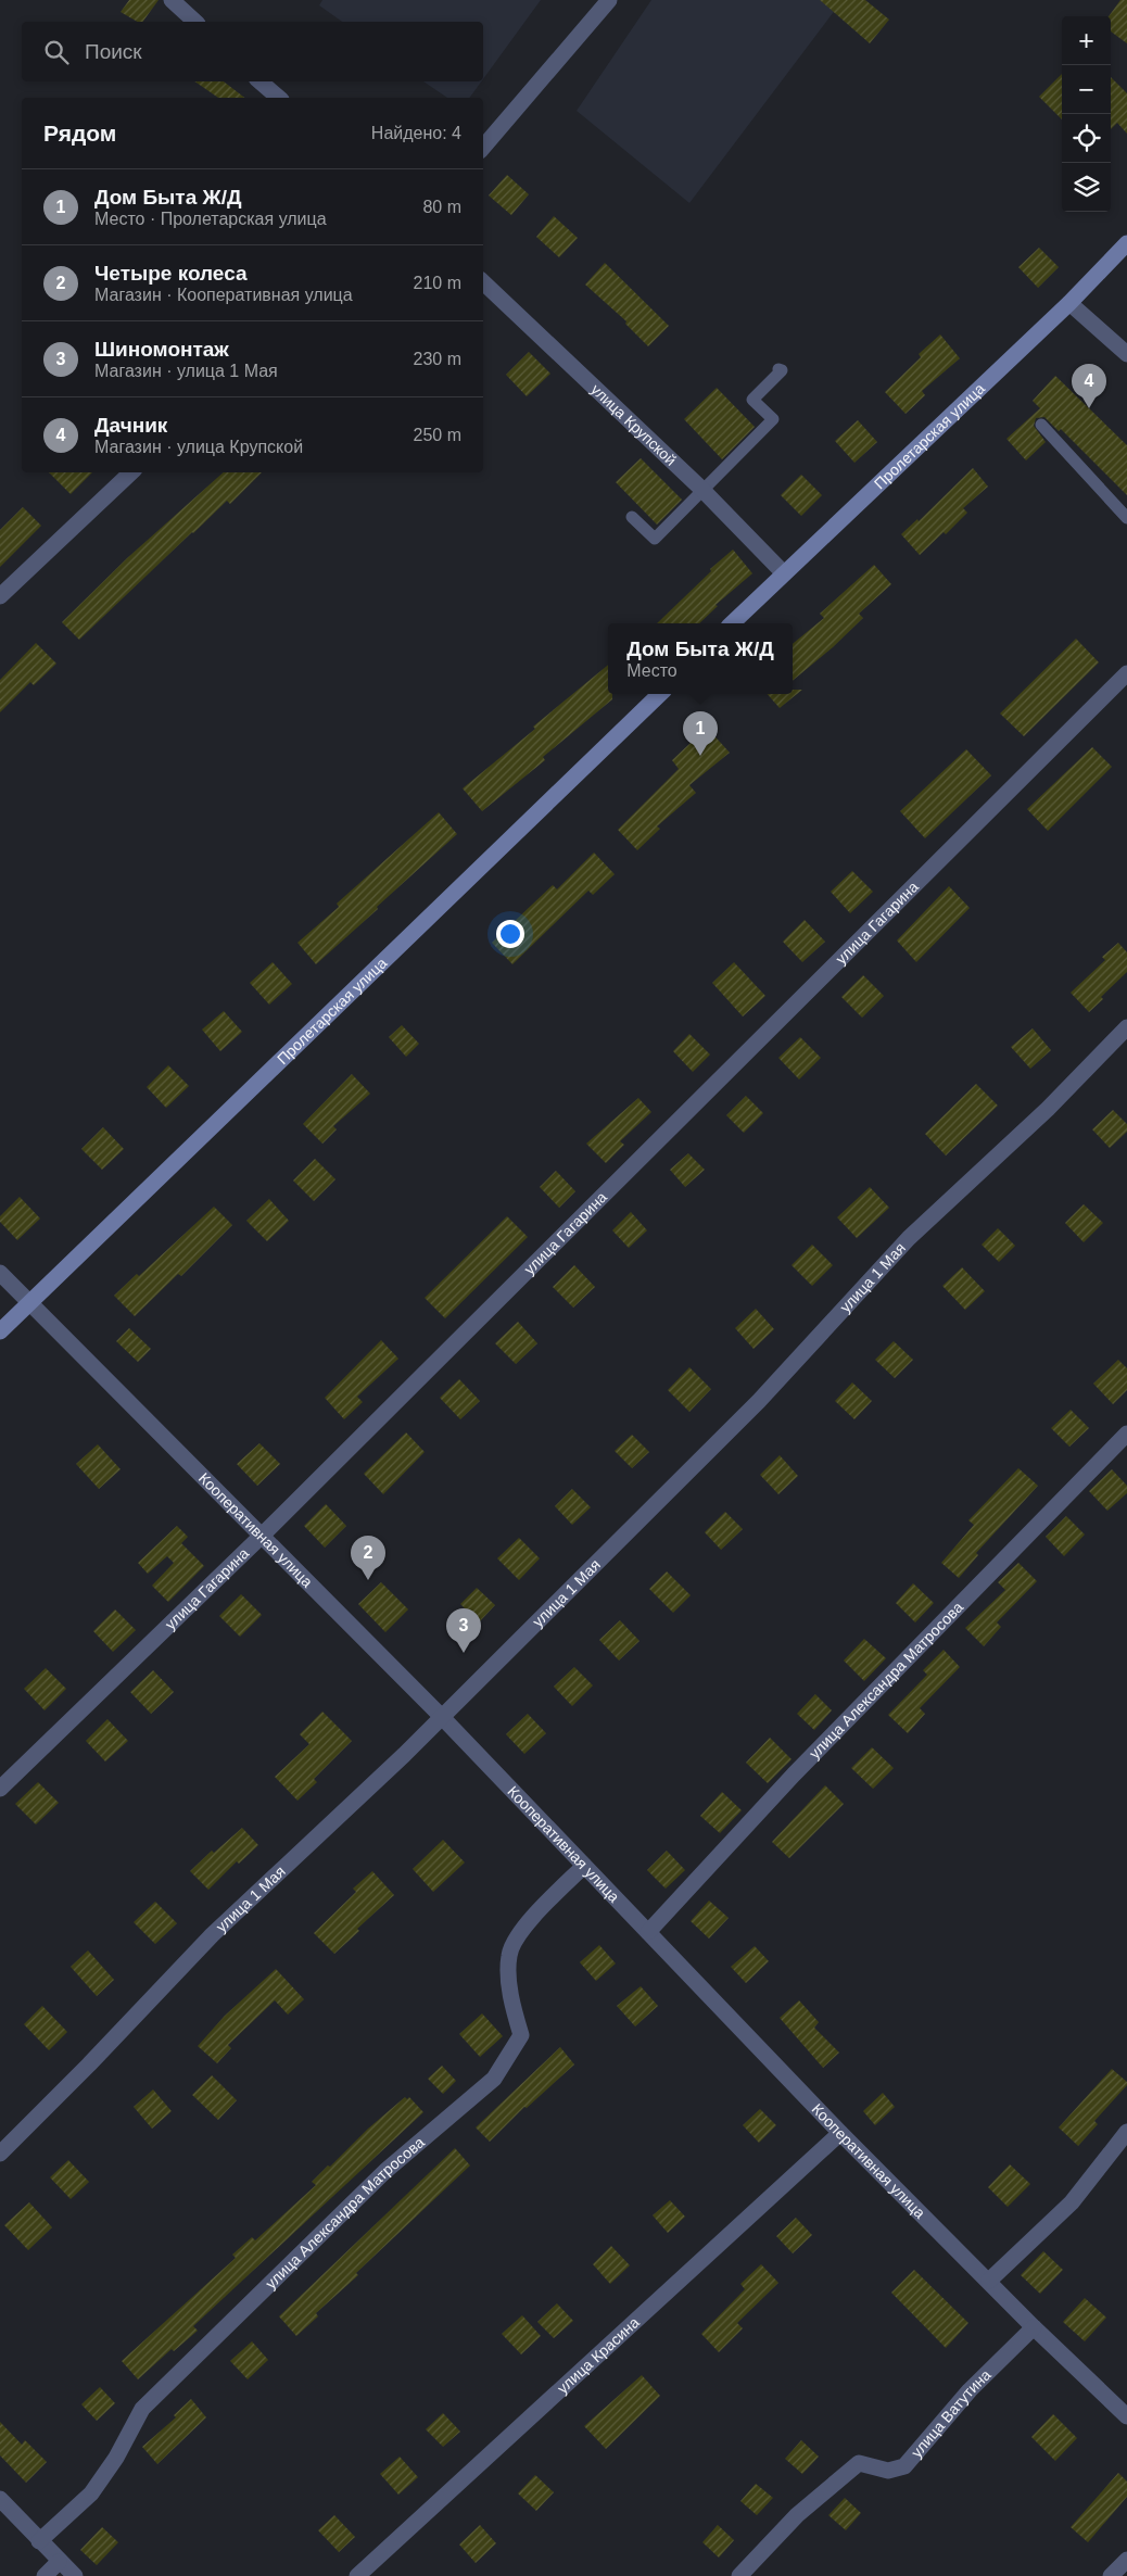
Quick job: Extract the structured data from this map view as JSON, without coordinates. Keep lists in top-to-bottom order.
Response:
{
  "streets": {
    "main road": ["Пролетарская улица"],
    "street": [
      "улица Крупской",
      "улица Гагарина",
      "улица 1 Мая",
      "Кооперативная улица",
      "улица Александра Матросова",
      "улица Красина",
      "улица Ватутина"
    ]
  },
  "crossings": [
    ["улица Крупской", "Пролетарская улица"],
    ["Пролетарская улица", "Кооперативная улица"],
    ["улица Гагарина", "Кооперативная улица"],
    ["улица 1 Мая", "Кооперативная улица"],
    ["Кооперативная улица", "улица Александра Матросова"],
    ["Кооперативная улица", "улица Красина"],
    ["Кооперативная улица", "улица Ватутина"]
  ],
  "page": {
    "map_buttons": ["+", "−"],
    "search": "Поиск",
    "heading": ["Рядом", "Найдено: 4"],
    "list": [
      {
        "mark": "1",
        "name": "Дом Быта Ж/Д",
        "note": "Место · Пролетарская улица",
        "value": "80 m"
      },
      {
        "mark": "2",
        "name": "Четыре колеса",
        "note": "Магазин · Кооперативная улица",
        "value": "210 m"
      },
      {
        "mark": "3",
        "name": "Шиномонтаж",
        "note": "Магазин · улица 1 Мая",
        "value": "230 m"
      },
      {
        "mark": "4",
        "name": "Дачник",
        "note": "Магазин · улица Крупской",
        "value": "250 m"
      }
    ],
    "pins": [
      "4",
      "1",
      "2",
      "3"
    ],
    "popup": ["Дом Быта Ж/Д", "Место"]
  }
}
